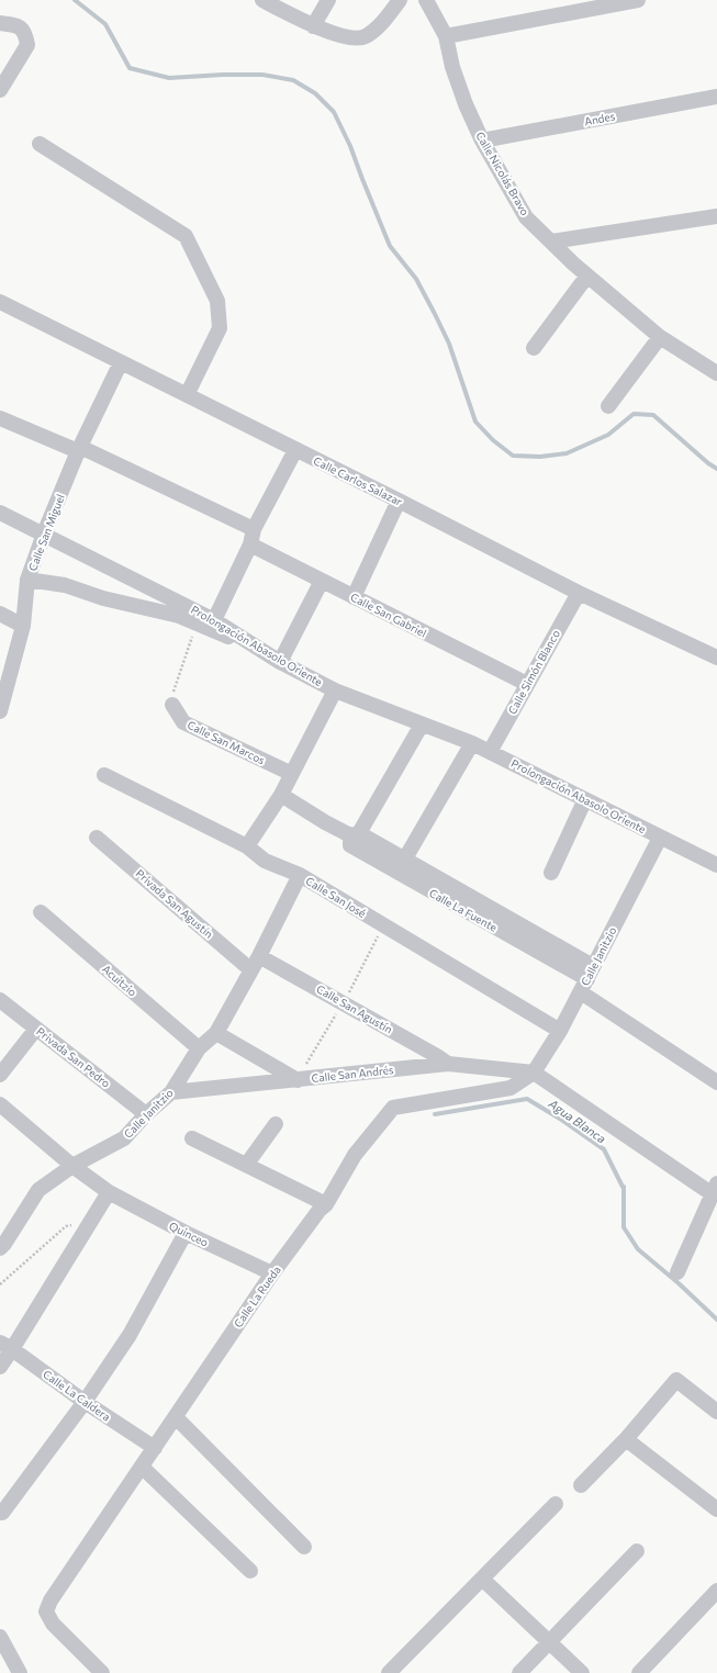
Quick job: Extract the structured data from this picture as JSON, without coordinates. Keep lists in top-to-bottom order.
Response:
{
  "streets": {
    "street": [
      "Andes",
      "Calle Nicolás Bravo",
      "Calle Carlos Salazar",
      "Calle San Miguel",
      "Calle San Gabriel",
      "Prolongación Abasolo Oriente",
      "Calle Simón Blanco",
      "Calle San Marcos",
      "Calle San José",
      "Privada San Agustín",
      "Calle La Fuente",
      "Calle Janitzio",
      "Acuitzio",
      "Calle San Agustín",
      "Privada San Pedro",
      "Calle San Andrés",
      "Quinceo",
      "Calle La Rueda",
      "Calle La Caldera"
    ]
  },
  "crossings": [
    ["Andes", "Calle Nicolás Bravo"],
    ["Calle Carlos Salazar", "Calle San Miguel"],
    ["Calle Carlos Salazar", "Calle Simón Blanco"],
    ["Calle San Miguel", "Calle San Gabriel"],
    ["Calle San Miguel", "Prolongación Abasolo Oriente"],
    ["Calle San Gabriel", "Calle Simón Blanco"],
    ["Prolongación Abasolo Oriente", "Calle Simón Blanco"],
    ["Prolongación Abasolo Oriente", "Calle Janitzio"],
    ["Calle San José", "Calle Janitzio"],
    ["Privada San Agustín", "Calle Janitzio"],
    ["Calle La Fuente", "Calle Janitzio"],
    ["Calle Janitzio", "Acuitzio"],
    ["Calle Janitzio", "Calle San Agustín"],
    ["Calle Janitzio", "Privada San Pedro"],
    ["Calle Janitzio", "Calle San Andrés"],
    ["Calle Janitzio", "Quinceo"],
    ["Calle Janitzio", "Calle La Rueda"],
    ["Calle San Agustín", "Calle San Andrés"],
    ["Calle San Andrés", "Calle La Rueda"],
    ["Quinceo", "Calle La Rueda"],
    ["Calle La Rueda", "Calle La Caldera"]
  ],
  "water": ["Agua Blanca"]
}
